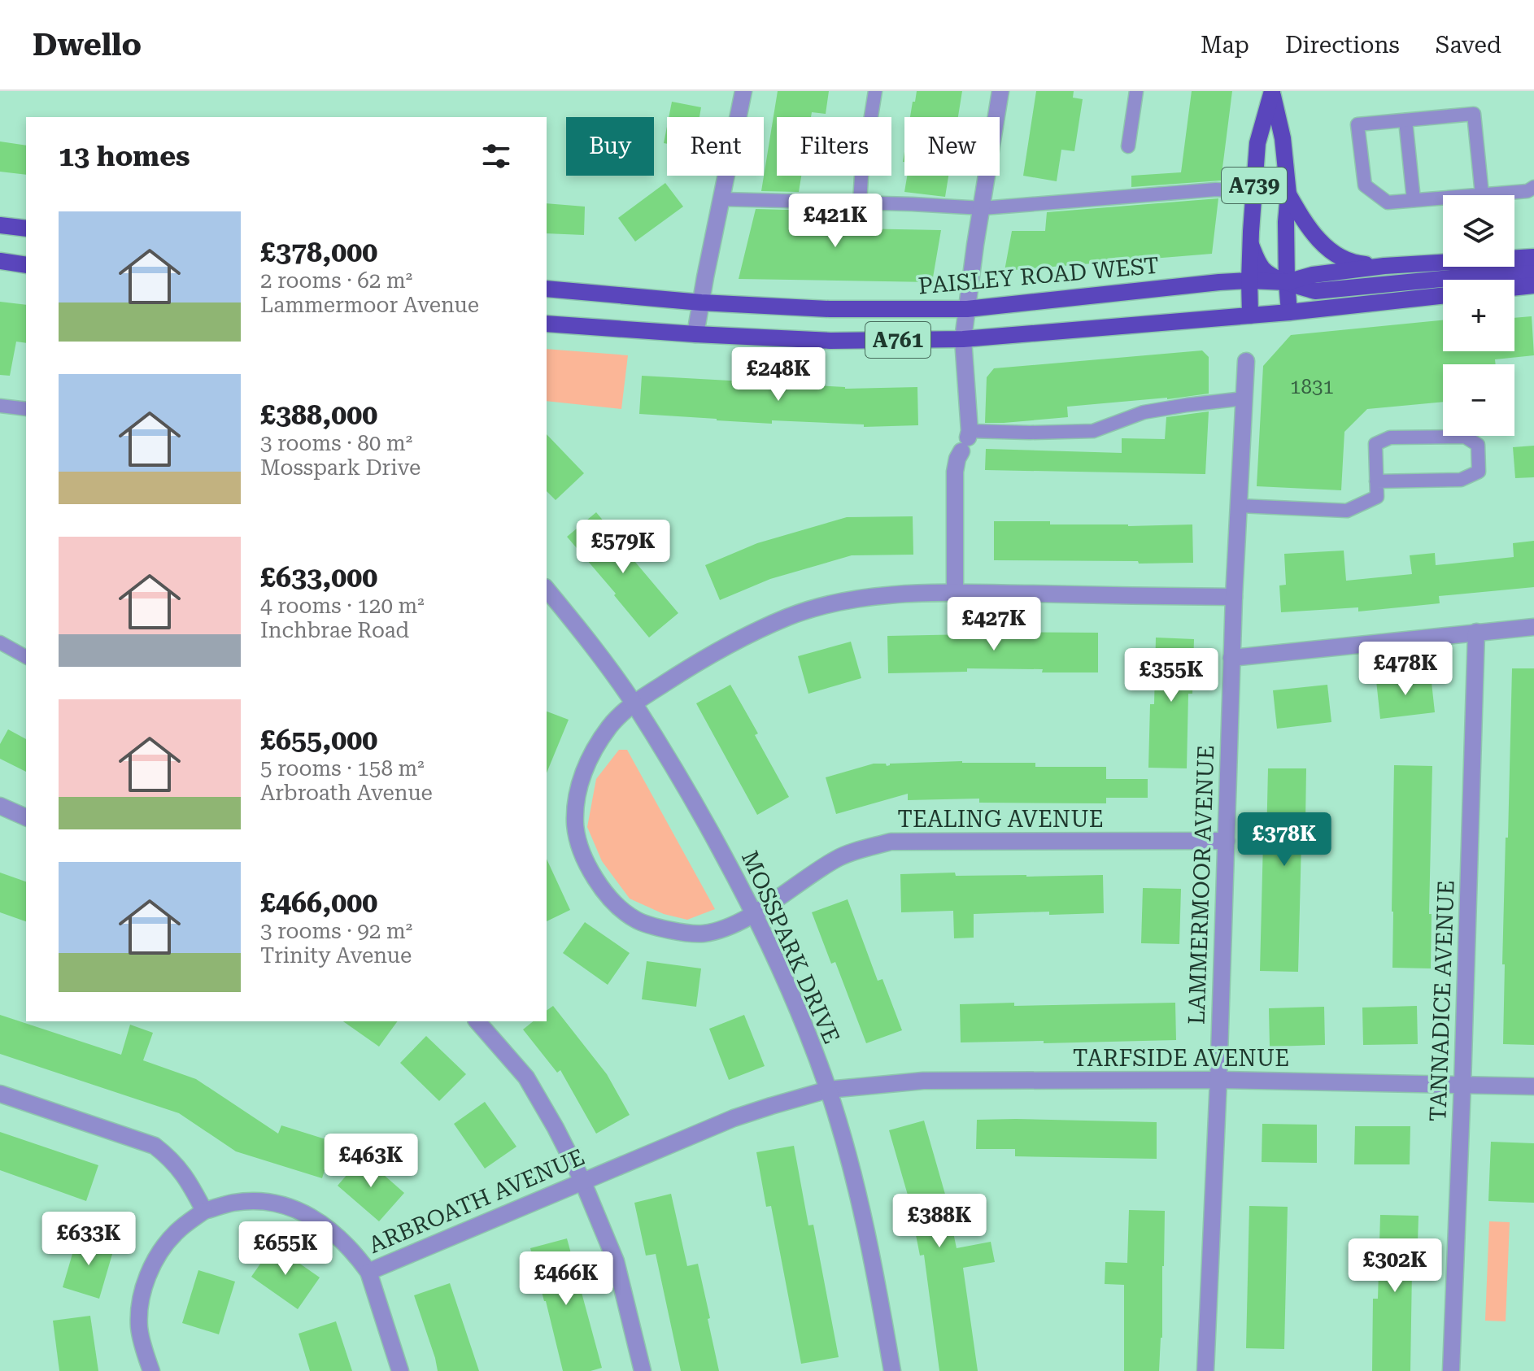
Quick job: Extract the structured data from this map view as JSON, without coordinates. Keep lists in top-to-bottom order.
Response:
{
  "streets": {
    "main road": ["A739", "PAISLEY ROAD WEST", "A761"],
    "street": [
      "TEALING AVENUE",
      "LAMMERMOOR AVENUE",
      "MOSSPARK DRIVE",
      "TANNADICE AVENUE",
      "TARFSIDE AVENUE",
      "ARBROATH AVENUE"
    ]
  },
  "crossings": [
    ["A739", "PAISLEY ROAD WEST"],
    ["A739", "A761"],
    ["TEALING AVENUE", "LAMMERMOOR AVENUE"],
    ["TEALING AVENUE", "MOSSPARK DRIVE"],
    ["LAMMERMOOR AVENUE", "TARFSIDE AVENUE"],
    ["MOSSPARK DRIVE", "TARFSIDE AVENUE"],
    ["MOSSPARK DRIVE", "ARBROATH AVENUE"],
    ["TANNADICE AVENUE", "TARFSIDE AVENUE"],
    ["TARFSIDE AVENUE", "ARBROATH AVENUE"]
  ],
  "house_numbers": ["1831"],
  "page": {
    "header": "Dwello",
    "nav": ["Map", "Directions", "Saved"],
    "chip": [
      "Buy",
      "Rent",
      "Filters",
      "New"
    ],
    "heading": "13 homes",
    "price": [
      "£421K",
      "£248K",
      "£579K",
      "£427K",
      "£478K",
      "£355K",
      "£378K",
      "£463K",
      "£388K",
      "£633K",
      "£655K",
      "£302K",
      "£466K"
    ],
    "map_buttons": ["+", "−"],
    "list": [
      {
        "name": "£378,000",
        "note": "2 rooms · 62 m² · Lammermoor Avenue"
      },
      {
        "name": "£388,000",
        "note": "3 rooms · 80 m² · Mosspark Drive"
      },
      {
        "name": "£633,000",
        "note": "4 rooms · 120 m² · Inchbrae Road"
      },
      {
        "name": "£655,000",
        "note": "5 rooms · 158 m² · Arbroath Avenue"
      },
      {
        "name": "£466,000",
        "note": "3 rooms · 92 m² · Trinity Avenue"
      }
    ]
  }
}
